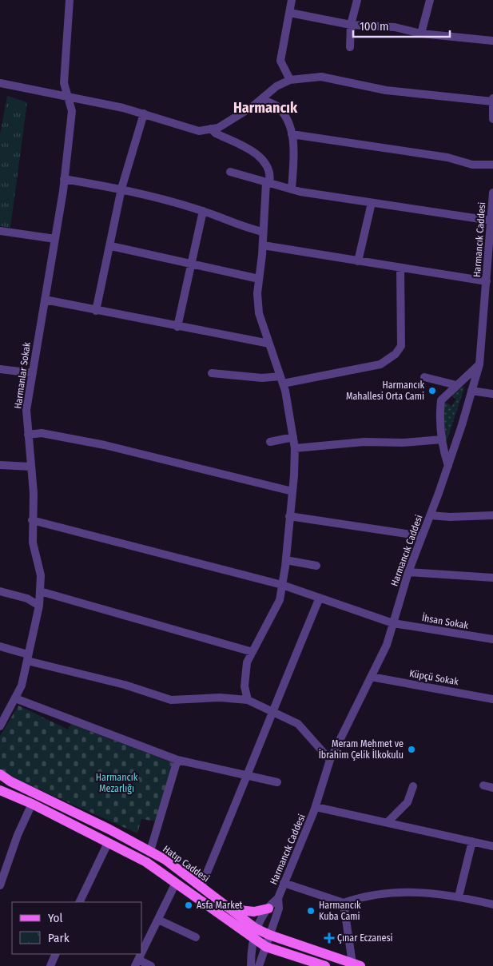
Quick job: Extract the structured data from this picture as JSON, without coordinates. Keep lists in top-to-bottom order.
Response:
{
  "streets": {
    "main road": ["Hatıp Caddesi"],
    "street": [
      "Harmancık Caddesi",
      "Harmanlar Sokak",
      "İhsan Sokak",
      "Küpçü Sokak"
    ]
  },
  "crossings": [
    ["Harmancık Caddesi", "İhsan Sokak"],
    ["Harmancık Caddesi", "Küpçü Sokak"],
    ["Harmanlar Sokak", "İhsan Sokak"]
  ],
  "districts": ["Harmancık"],
  "parks": ["Harmancık Mezarlığı"],
  "places": {
    "other": [
      "Harmancık Mahallesi Orta Cami",
      "Meram Mehmet ve İbrahim Çelik İlkokulu",
      "Asfa Market",
      "Harmancık Kuba Cami"
    ],
    "health": ["Çınar Eczanesi"]
  },
  "legend": ["Yol", "Park"],
  "scale_bar": "100 m"
}
